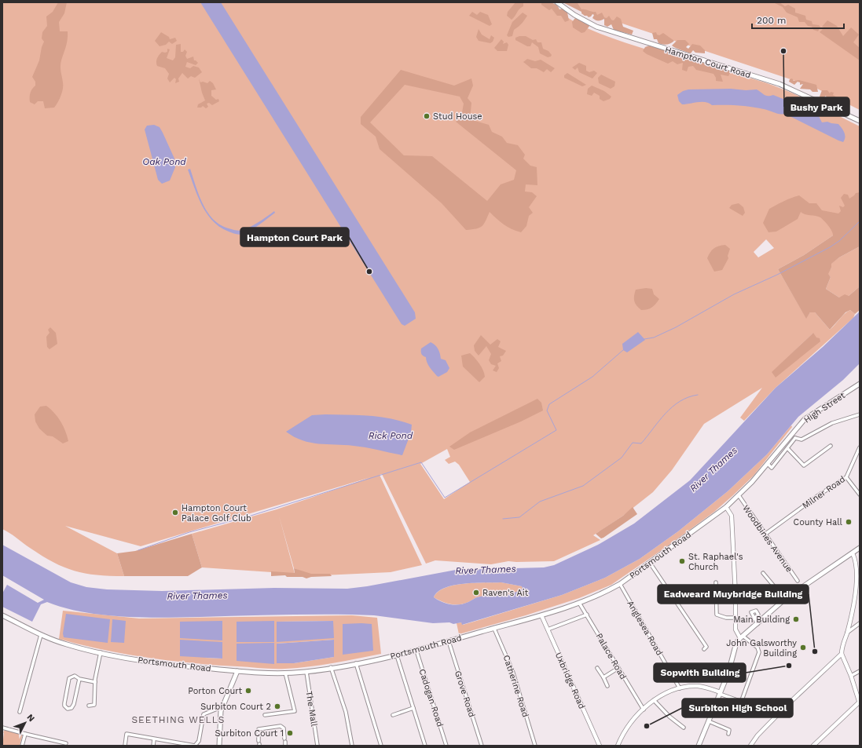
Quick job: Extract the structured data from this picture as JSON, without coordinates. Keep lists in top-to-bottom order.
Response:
{
  "streets": {
    "main road": ["Hampton Court Road", "High Street", "Portsmouth Road"],
    "street": [
      "Milner Road",
      "Woodbines Avenue",
      "Anglesea Road",
      "Palace Road",
      "Uxbridge Road",
      "Catherine Road",
      "Grove Road",
      "Cadogan Road",
      "The Mall"
    ]
  },
  "crossings": [
    ["High Street", "Portsmouth Road"],
    ["Milner Road", "Woodbines Avenue"],
    ["Woodbines Avenue", "Portsmouth Road"],
    ["Portsmouth Road", "Anglesea Road"],
    ["Portsmouth Road", "Palace Road"],
    ["Portsmouth Road", "Uxbridge Road"],
    ["Portsmouth Road", "Catherine Road"],
    ["Portsmouth Road", "Grove Road"],
    ["Portsmouth Road", "Cadogan Road"],
    ["Portsmouth Road", "The Mall"]
  ],
  "districts": ["SEETHING WELLS"],
  "water": ["Oak Pond", "Rick Pond", "River Thames"],
  "places": [
    "Bushy Park",
    "Stud House",
    "Hampton Court Park",
    "Hampton Court Palace Golf Club",
    "County Hall",
    "St. Raphael's Church",
    "Raven's Ait",
    "Main Building",
    "John Galsworthy Building",
    "Eadweard Muybridge Building",
    "Sopwith Building",
    "Porton Court",
    "Surbiton Court 2",
    "Surbiton High School",
    "Surbiton Court 1"
  ],
  "scale_bar": "200 m",
  "north": "top right"
}
